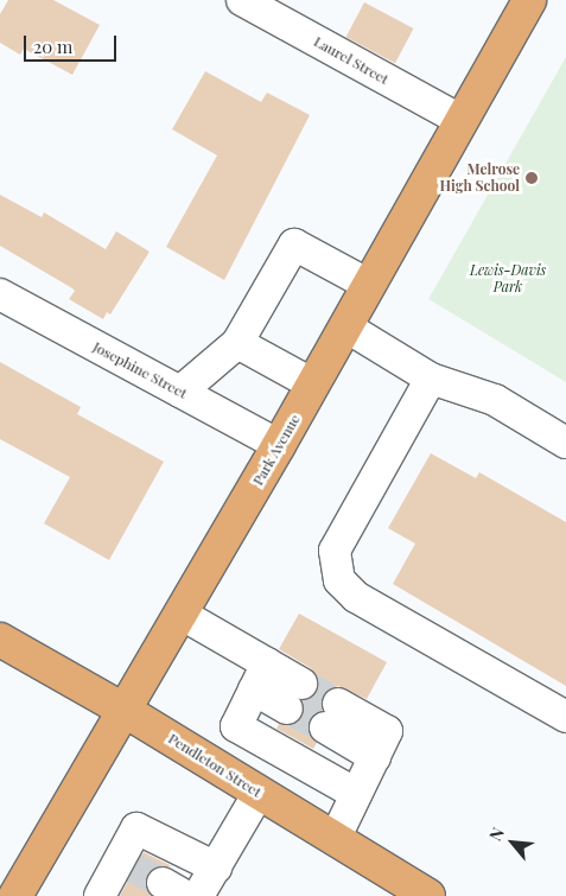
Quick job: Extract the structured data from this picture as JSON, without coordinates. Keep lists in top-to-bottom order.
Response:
{
  "streets": {
    "main road": ["Park Avenue", "Pendleton Street"],
    "street": ["Laurel Street", "Josephine Street"]
  },
  "crossings": [
    ["Laurel Street", "Park Avenue"],
    ["Josephine Street", "Park Avenue"],
    ["Park Avenue", "Pendleton Street"]
  ],
  "parks": ["Lewis-Davis Park"],
  "places": ["Melrose High School"],
  "scale_bar": "20 m",
  "north": "top left"
}
